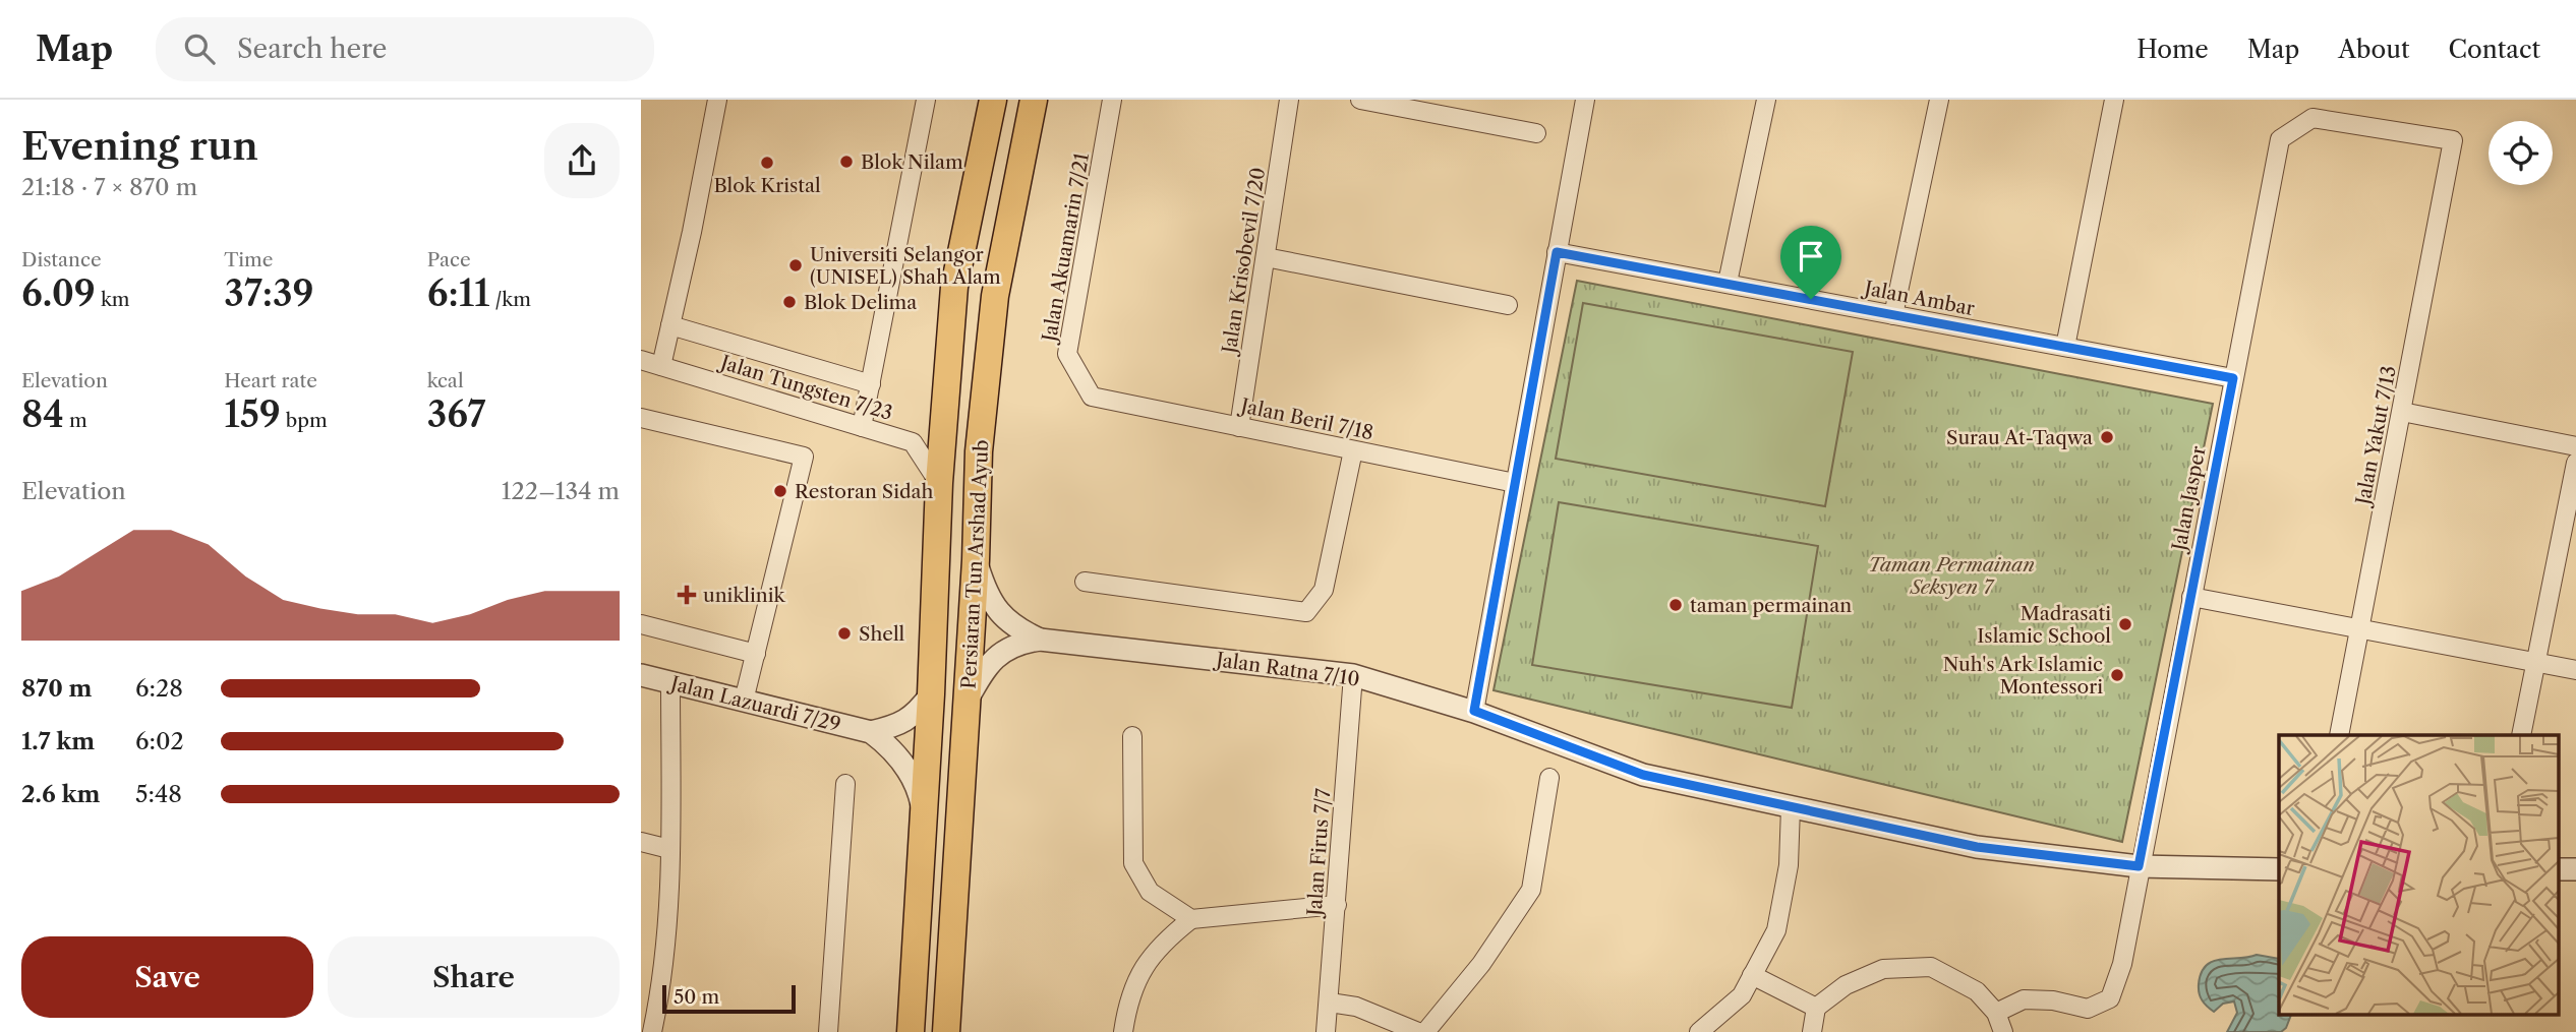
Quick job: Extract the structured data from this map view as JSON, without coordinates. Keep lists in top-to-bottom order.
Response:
{
  "streets": {
    "main road": ["Persiaran Tun Arshad Ayub"],
    "street": [
      "Jalan Akuamarin 7/21",
      "Jalan Krisobevil 7/20",
      "Jalan Ambar",
      "Jalan Tungsten 7/23",
      "Jalan Beril 7/18",
      "Jalan Yakut 7/13",
      "Jalan Jasper",
      "Jalan Ratna 7/10",
      "Jalan Lazuardi 7/29",
      "Jalan Firus 7/7"
    ]
  },
  "crossings": [
    ["Jalan Akuamarin 7/21", "Jalan Beril 7/18"],
    ["Jalan Krisobevil 7/20", "Jalan Beril 7/18"],
    ["Jalan Ambar", "Jalan Jasper"],
    ["Jalan Tungsten 7/23", "Persiaran Tun Arshad Ayub"],
    ["Jalan Yakut 7/13", "Jalan Jasper"],
    ["Jalan Jasper", "Jalan Ratna 7/10"],
    ["Persiaran Tun Arshad Ayub", "Jalan Ratna 7/10"],
    ["Jalan Ratna 7/10", "Jalan Firus 7/7"]
  ],
  "parks": ["Taman Permainan Seksyen 7"],
  "places": {
    "other": [
      "Blok Nilam",
      "Blok Kristal",
      "Universiti Selangor (UNISEL) Shah Alam",
      "Blok Delima",
      "Surau At-Taqwa",
      "Restoran Sidah",
      "taman permainan",
      "Madrasati Islamic School",
      "Shell",
      "Nuh's Ark Islamic Montessori"
    ],
    "health": ["uniklinik"]
  },
  "scale_bar": "50 m",
  "page": {
    "header": "Map",
    "search": "Search here",
    "nav": [
      "Home",
      "Map",
      "About",
      "Contact"
    ],
    "heading": ["Evening run", "21:18 · 7 × 870 m"],
    "stats": [
      ["Distance", "6.09 km"],
      ["Time", "37:39"],
      ["Pace", "6:11 /km"],
      ["Elevation", "84 m"],
      ["Heart rate", "159 bpm"],
      ["kcal", "367"]
    ],
    "chart": ["Elevation", "122–134 m"],
    "list": [
      {
        "name": "870 m",
        "note": "6:28"
      },
      {
        "name": "1.7 km",
        "note": "6:02"
      },
      {
        "name": "2.6 km",
        "note": "5:48"
      }
    ],
    "buttons": ["Save", "Share"],
    "scale": "50 m"
  }
}
